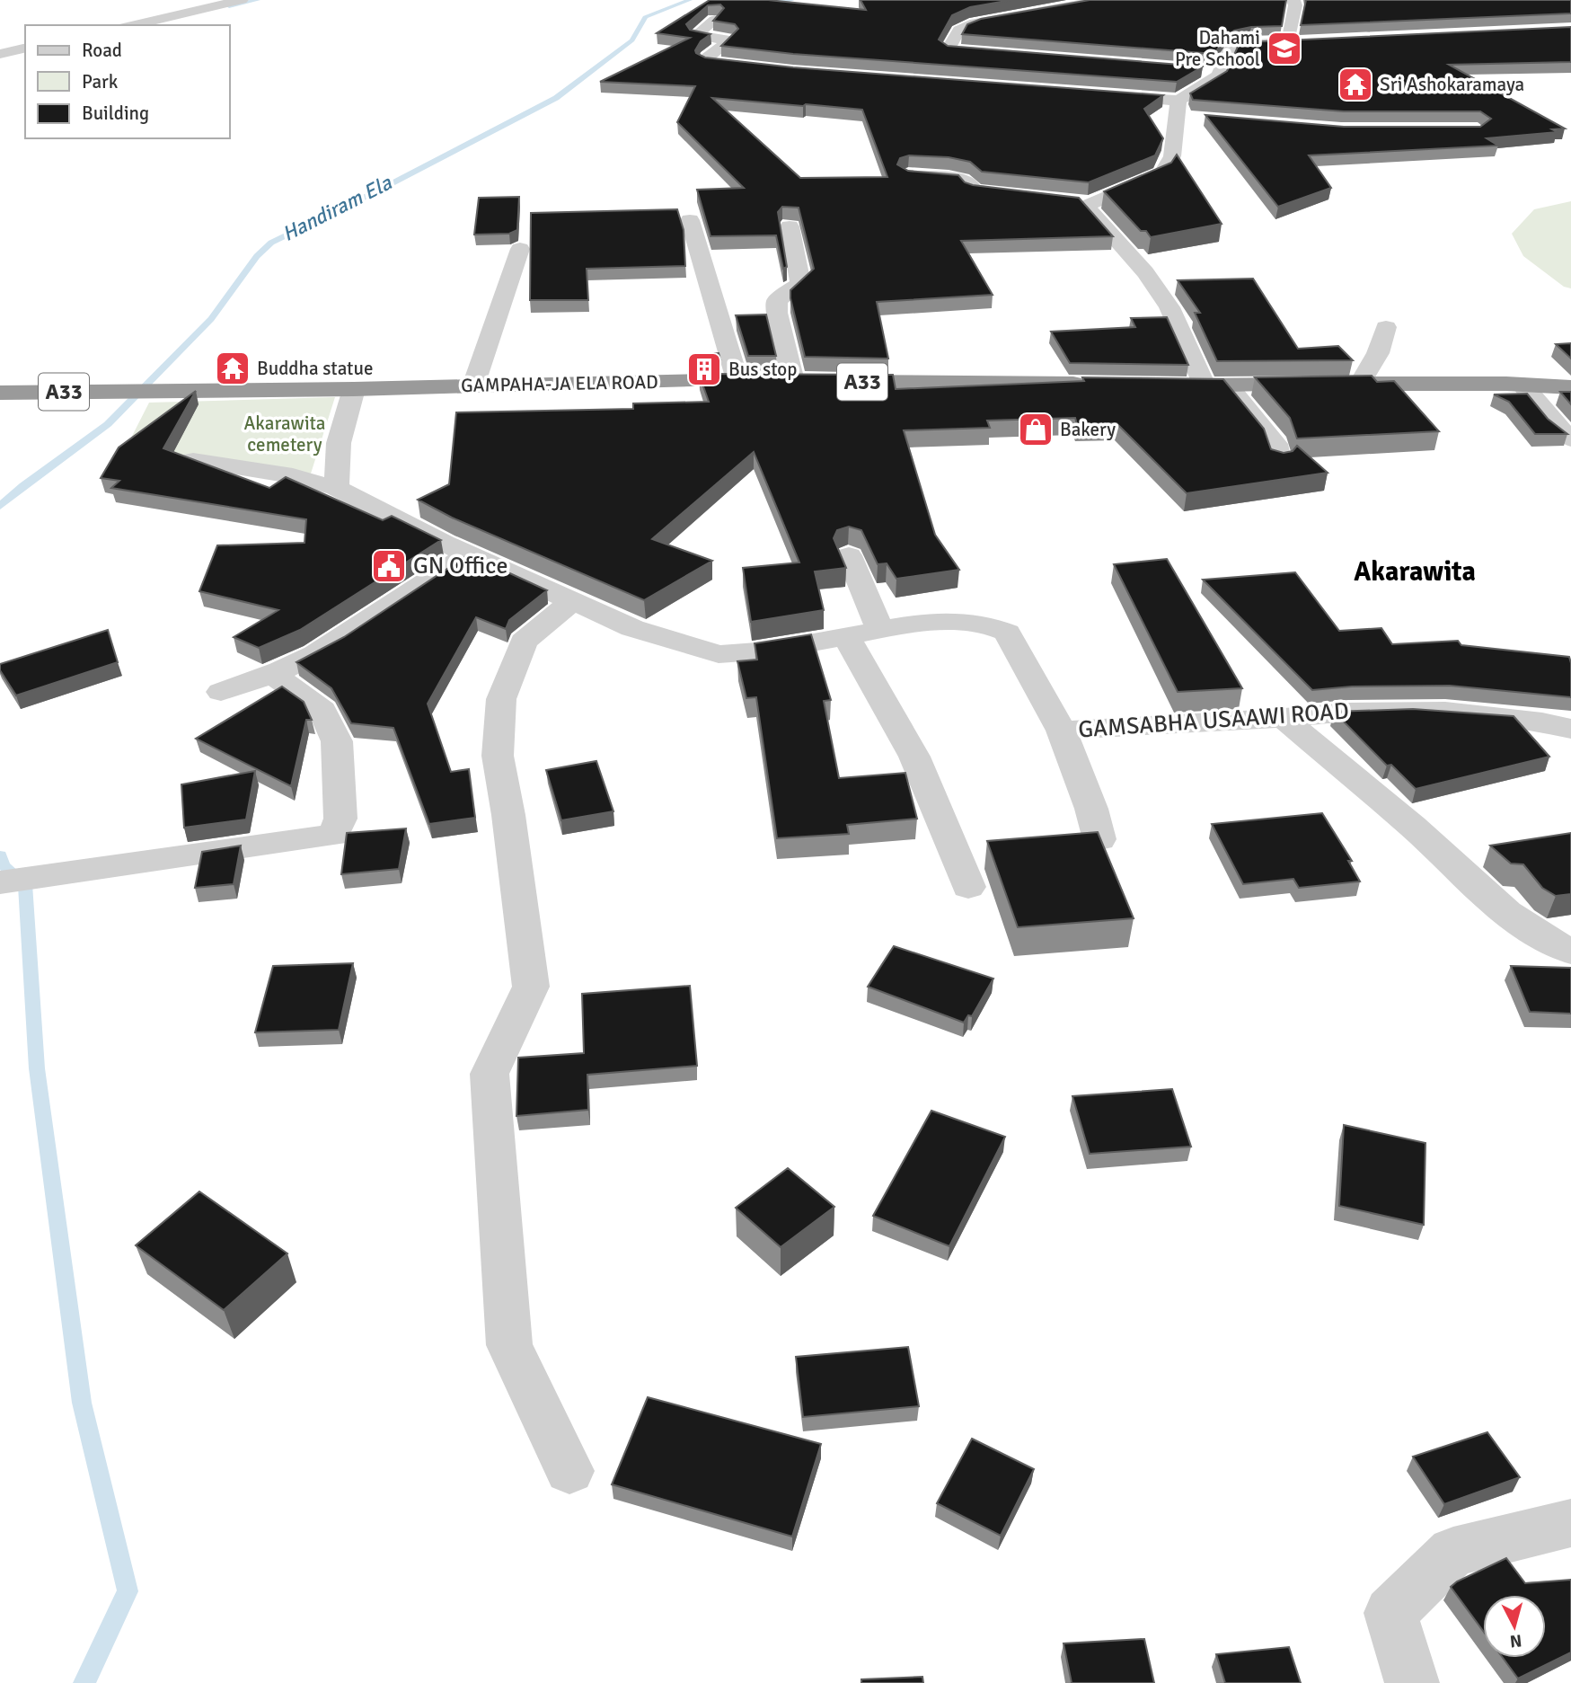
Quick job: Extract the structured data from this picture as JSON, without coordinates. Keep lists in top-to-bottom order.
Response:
{
  "streets": {
    "highway": ["A33", "GAMPAHA-JA ELA ROAD"],
    "street": ["GAMSABHA USAAWI ROAD"]
  },
  "districts": ["Akarawita"],
  "water": ["Handiram Ela"],
  "parks": ["Akarawita cemetery"],
  "places": {
    "school or university": ["Dahami Pre School"],
    "temple": ["Sri Ashokaramaya", "Buddha statue"],
    "building": ["Bus stop"],
    "shop": ["Bakery"],
    "public building": ["GN Office"]
  },
  "legend": ["Road", "Park", "Building"],
  "north": "bottom"
}
